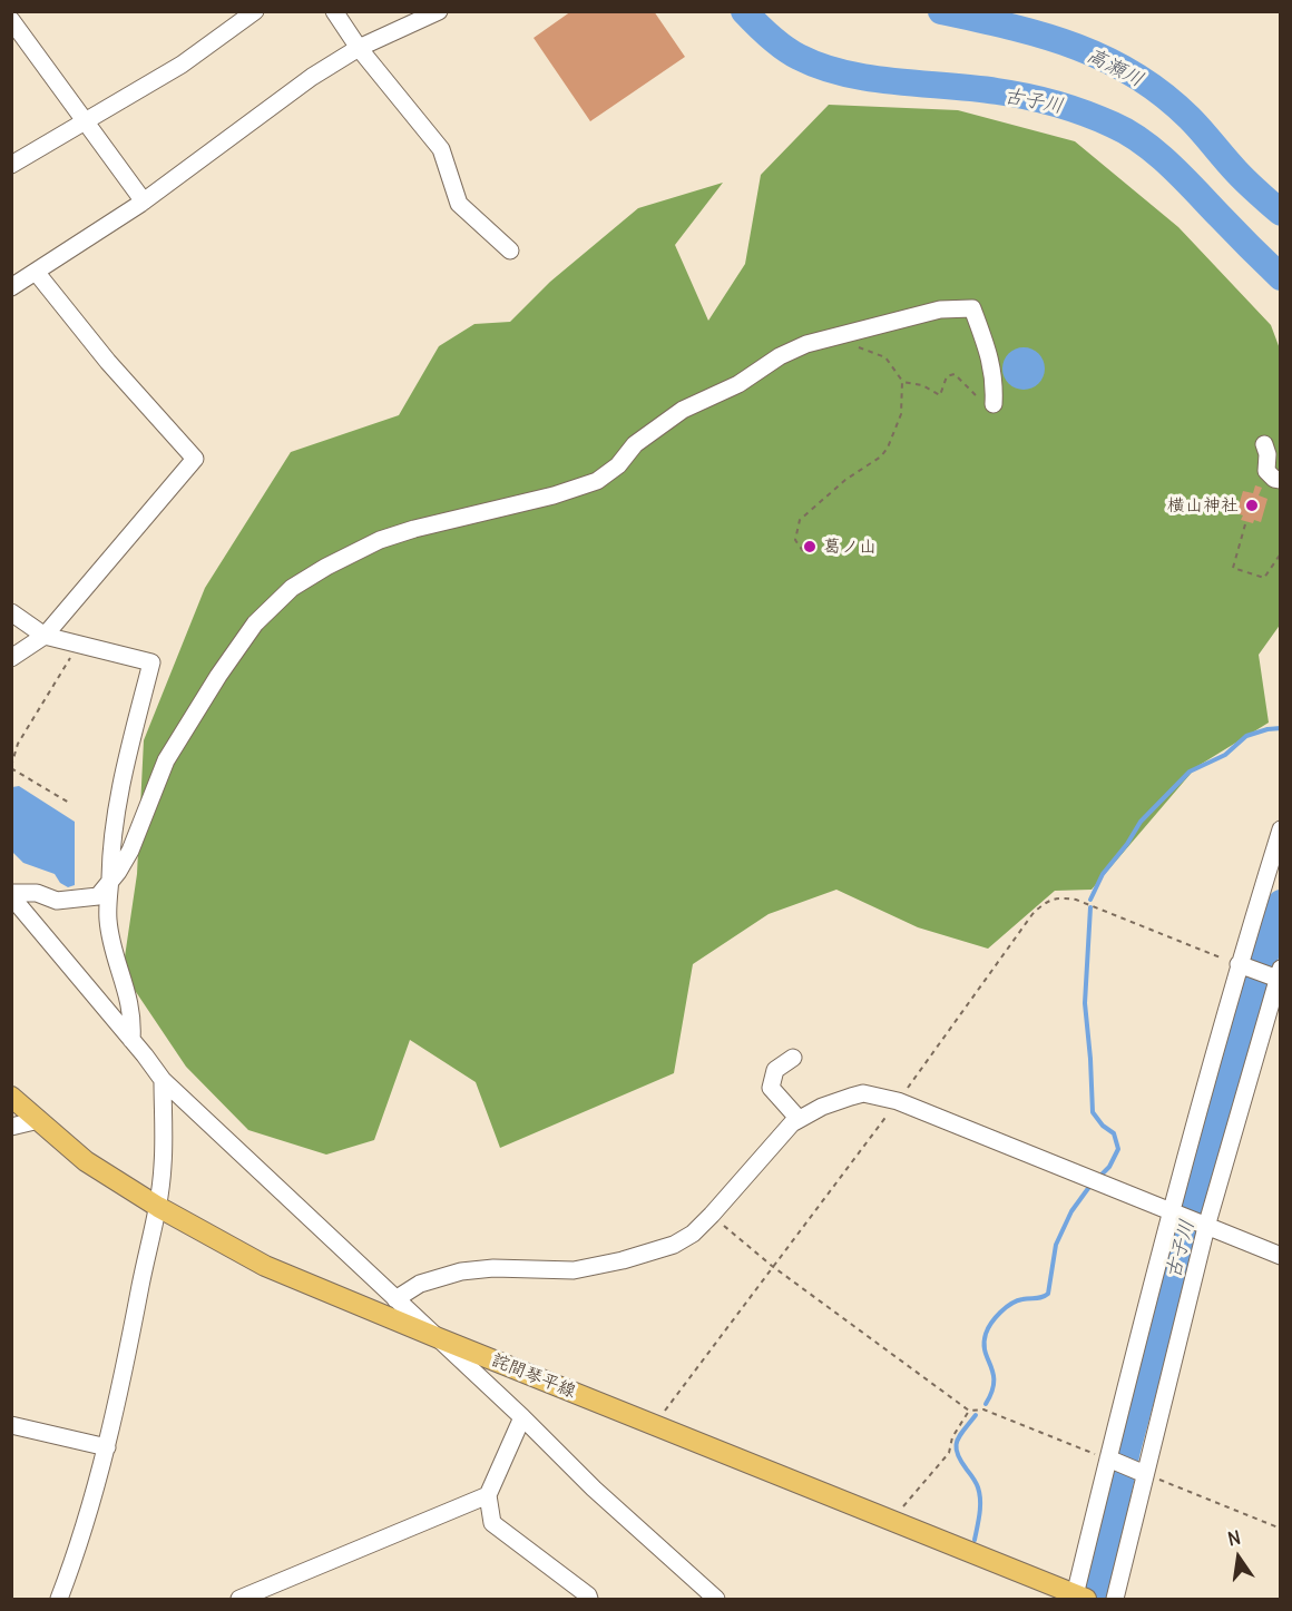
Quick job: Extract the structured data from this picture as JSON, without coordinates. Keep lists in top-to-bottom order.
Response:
{
  "streets": {
    "main road": ["詫間琴平線"]
  },
  "water": ["高瀬川", "古子川"],
  "places": ["横山神社", "葛ノ山"],
  "north": "top"
}
